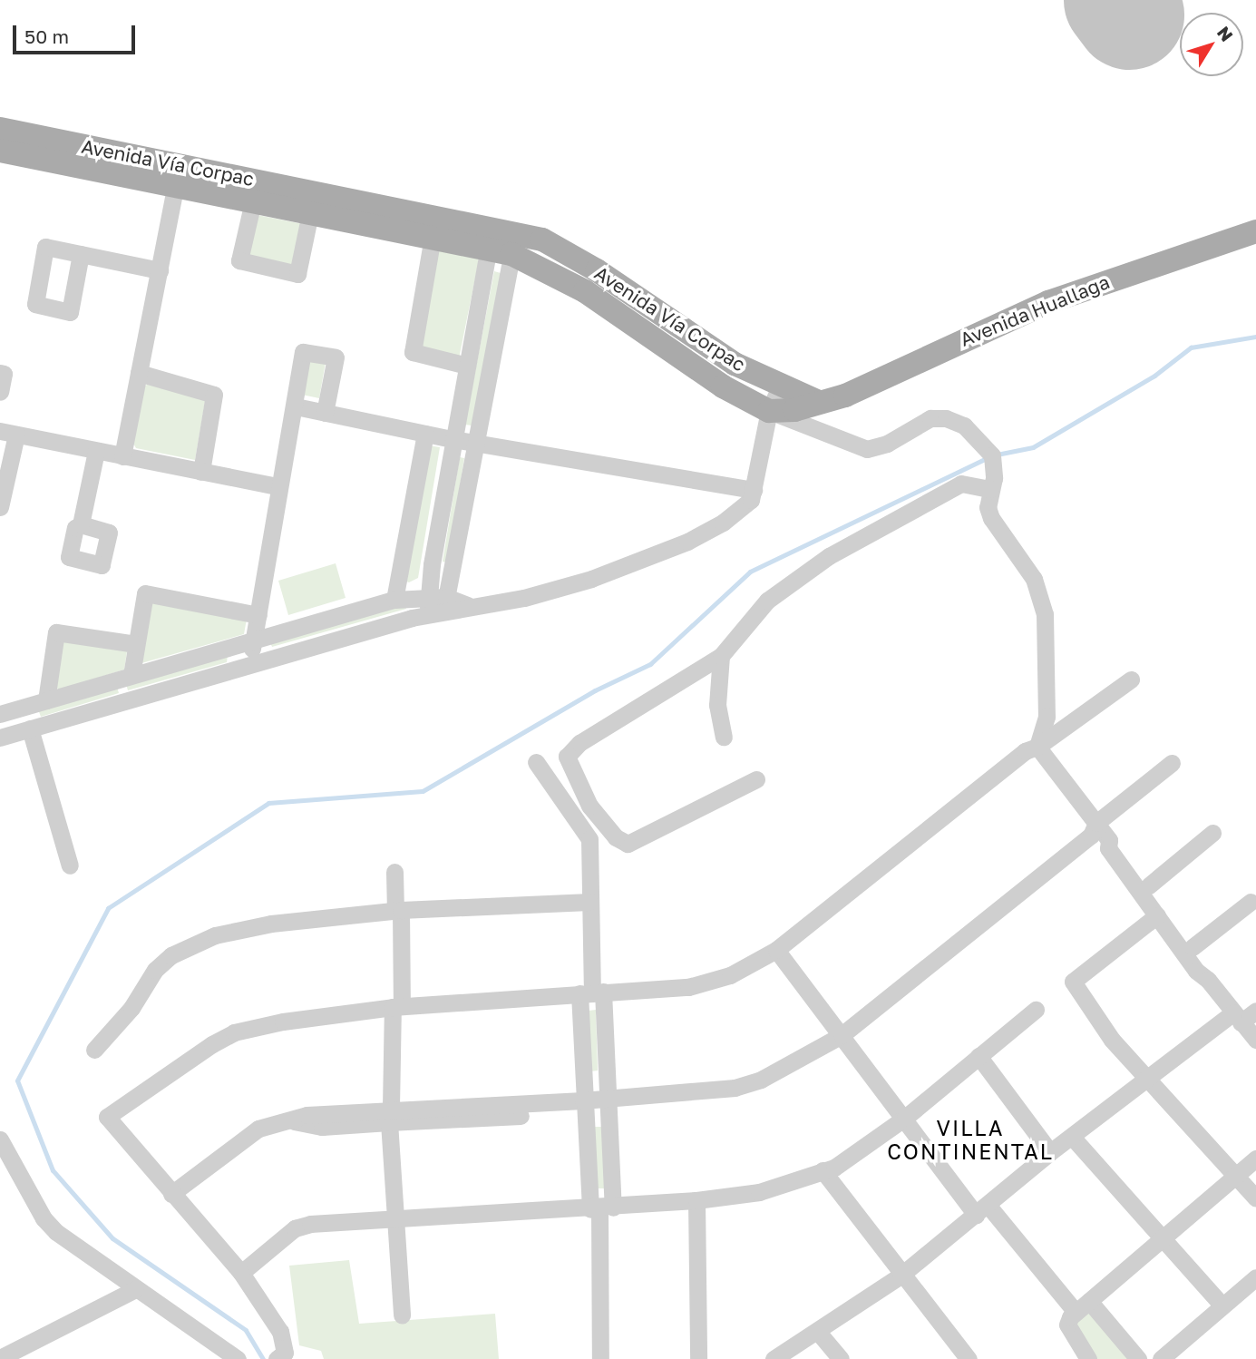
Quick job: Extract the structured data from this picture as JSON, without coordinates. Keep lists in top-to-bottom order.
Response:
{
  "streets": {
    "main road": ["Avenida Vía Corpac", "Avenida Huallaga"]
  },
  "crossings": [
    ["Avenida Vía Corpac", "Avenida Huallaga"]
  ],
  "districts": ["VILLA CONTINENTAL"],
  "scale_bar": "50 m",
  "north": "top right"
}
